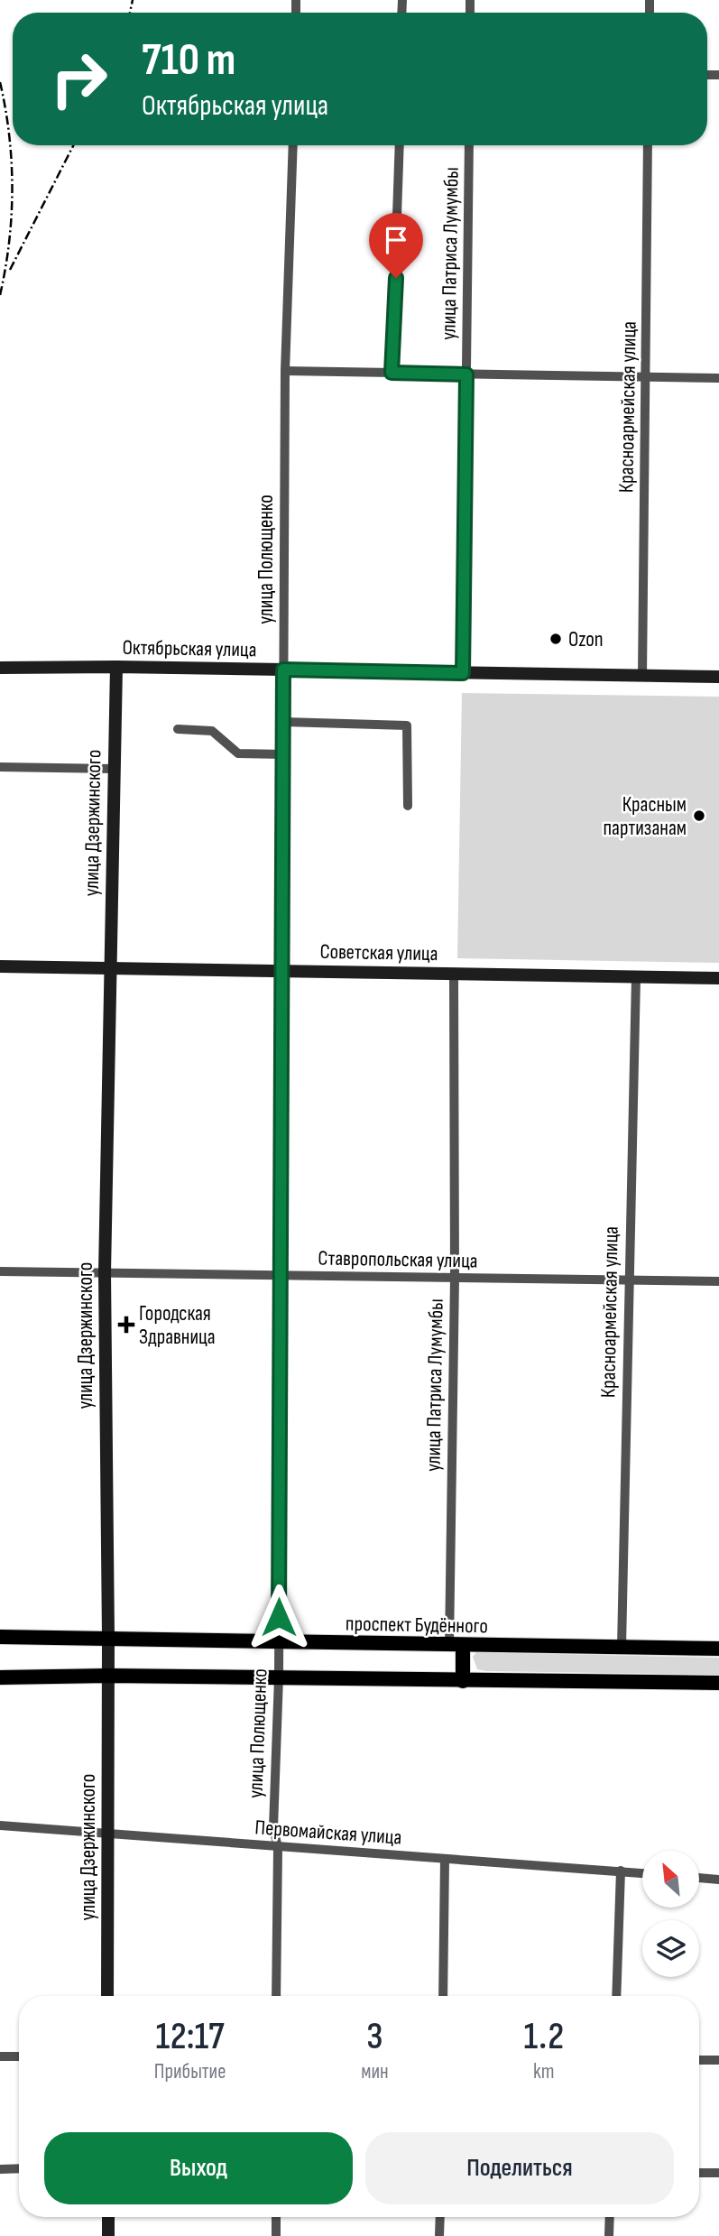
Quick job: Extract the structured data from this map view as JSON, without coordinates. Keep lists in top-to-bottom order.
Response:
{
  "streets": {
    "main road": ["проспект Будённого"],
    "street": [
      "улица Патриса Лумумбы",
      "Красноармейская улица",
      "улица Полющенко",
      "Октябрьская улица",
      "улица Дзержинского",
      "Советская улица",
      "Ставропольская улица",
      "Первомайская улица"
    ]
  },
  "crossings": [
    ["улица Патриса Лумумбы", "Октябрьская улица"],
    ["улица Патриса Лумумбы", "Советская улица"],
    ["улица Патриса Лумумбы", "Ставропольская улица"],
    ["улица Патриса Лумумбы", "проспект Будённого"],
    ["Красноармейская улица", "Октябрьская улица"],
    ["Красноармейская улица", "Советская улица"],
    ["Красноармейская улица", "Ставропольская улица"],
    ["Красноармейская улица", "проспект Будённого"],
    ["улица Полющенко", "Октябрьская улица"],
    ["улица Полющенко", "Советская улица"],
    ["улица Полющенко", "Ставропольская улица"],
    ["улица Полющенко", "проспект Будённого"],
    ["улица Полющенко", "Первомайская улица"],
    ["Октябрьская улица", "улица Дзержинского"],
    ["улица Дзержинского", "Советская улица"],
    ["улица Дзержинского", "Ставропольская улица"],
    ["улица Дзержинского", "проспект Будённого"],
    ["улица Дзержинского", "Первомайская улица"]
  ],
  "places": {
    "other": ["Ozon", "Красным партизанам"],
    "health": ["Городская Здравница"]
  },
  "north": "top left",
  "page": {
    "turn": ["710 m", "Октябрьская улица"],
    "eta": [
      "12:17",
      "Прибытие",
      "3",
      "мин",
      "1.2",
      "km"
    ],
    "buttons": ["Выход", "Поделиться"]
  }
}
